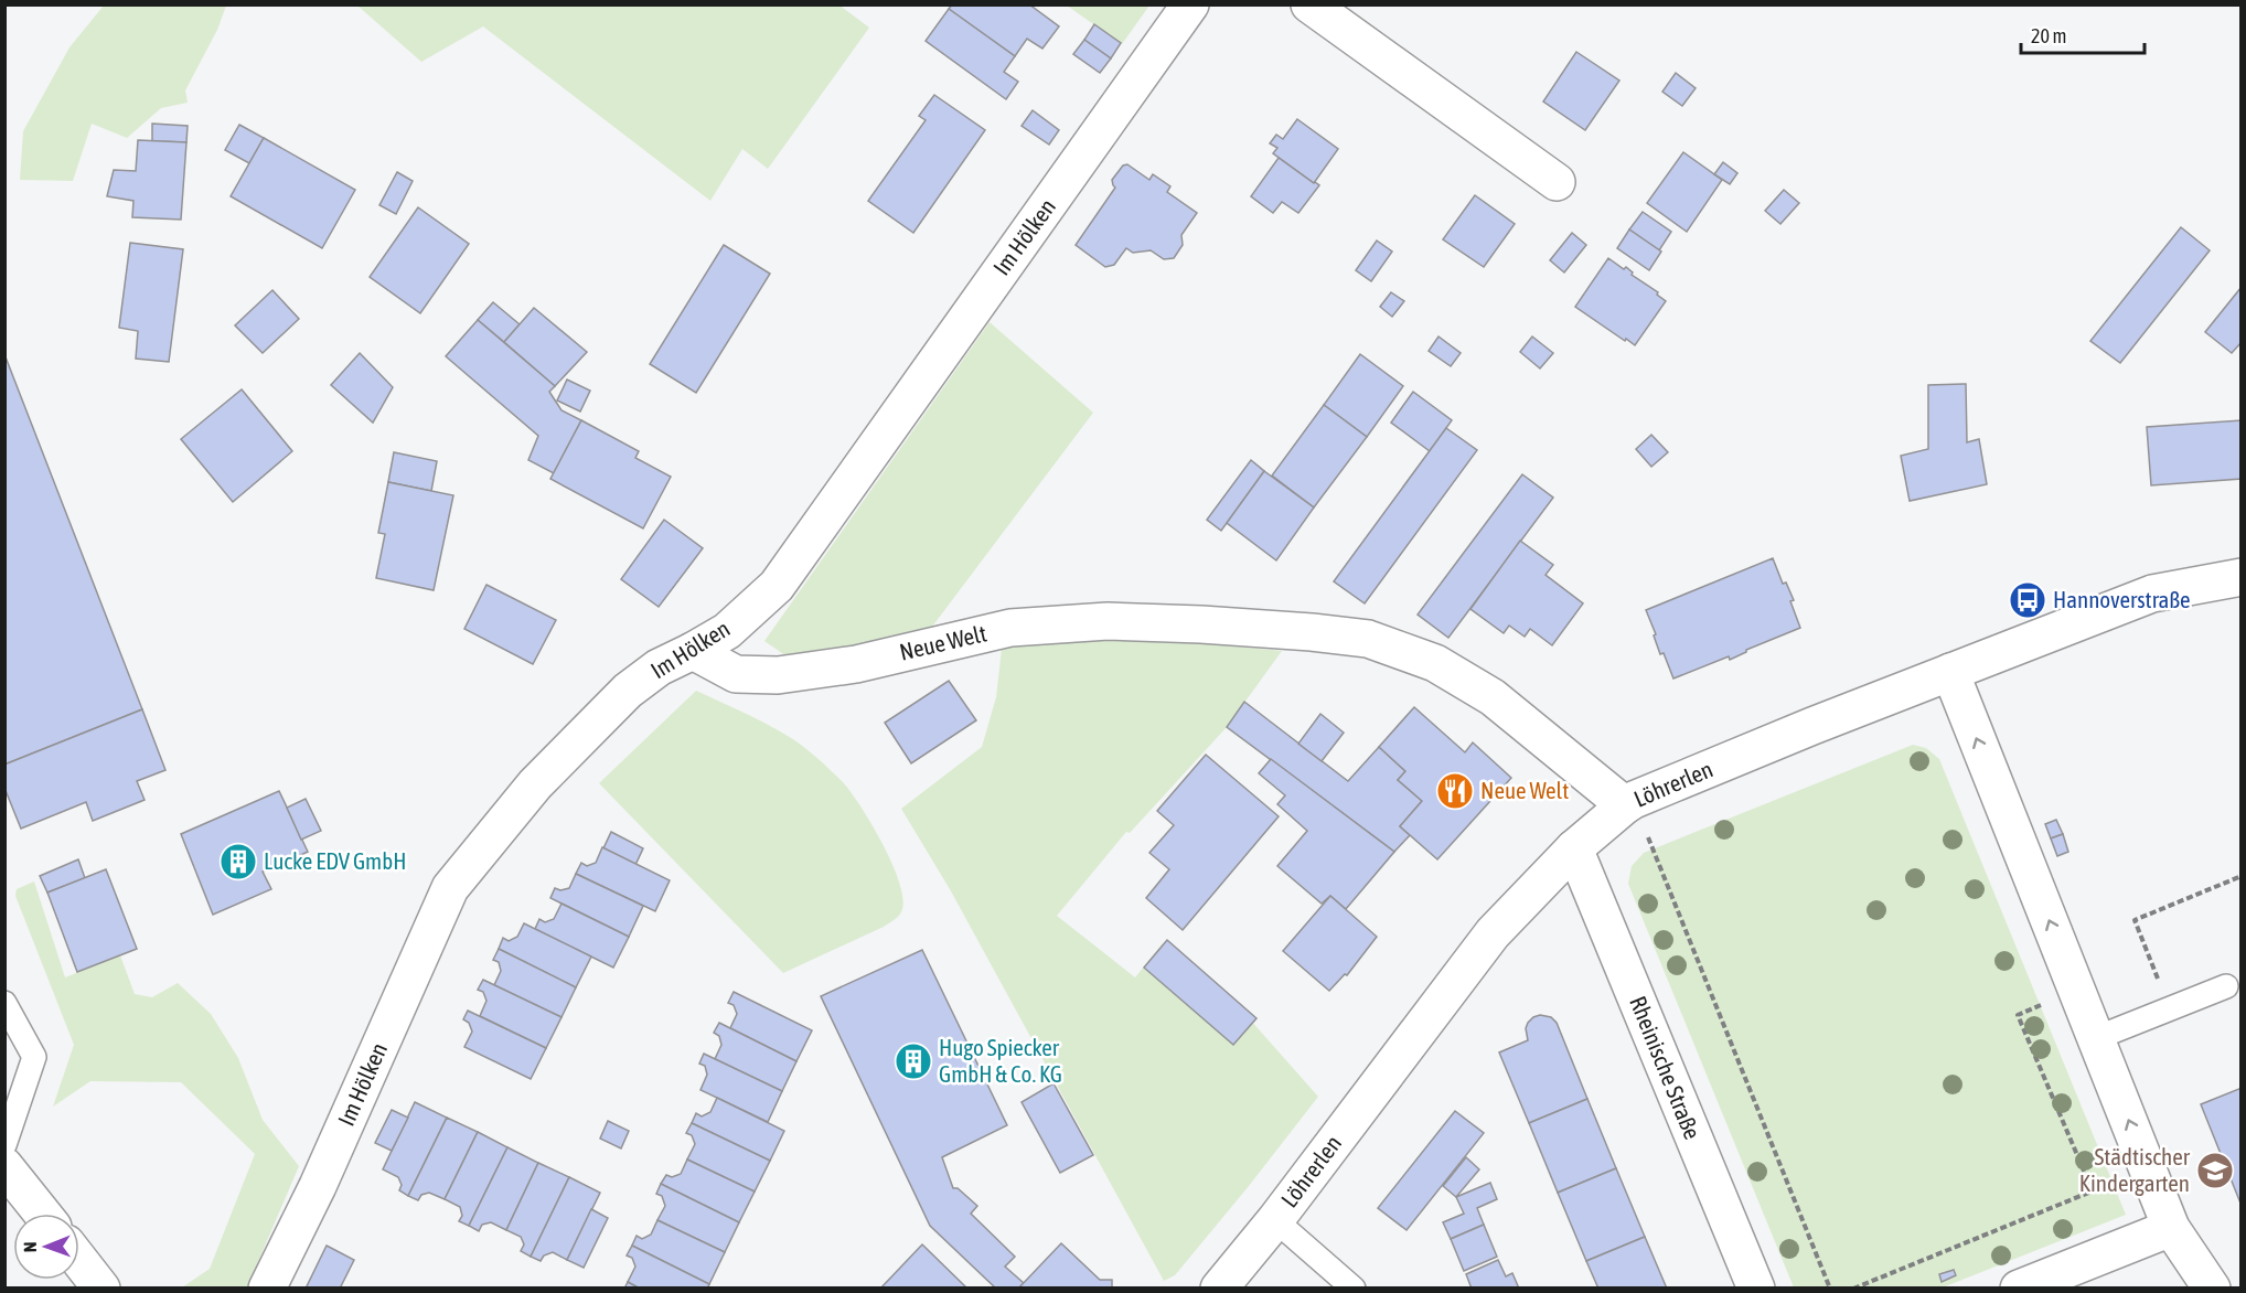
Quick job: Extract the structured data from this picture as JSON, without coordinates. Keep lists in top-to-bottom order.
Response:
{
  "streets": {
    "street": [
      "Im Hölken",
      "Neue Welt",
      "Löhrerlen",
      "Rheinische Straße"
    ]
  },
  "crossings": [
    ["Im Hölken", "Neue Welt"],
    ["Neue Welt", "Löhrerlen"],
    ["Löhrerlen", "Rheinische Straße"]
  ],
  "places": {
    "bus stop": ["Hannoverstraße"],
    "restaurant": ["Neue Welt"],
    "building": ["Lucke EDV GmbH", "Hugo Spiecker GmbH & Co. KG"],
    "school or university": ["Städtischer Kindergarten"]
  },
  "scale_bar": "20 m",
  "north": "left"
}
